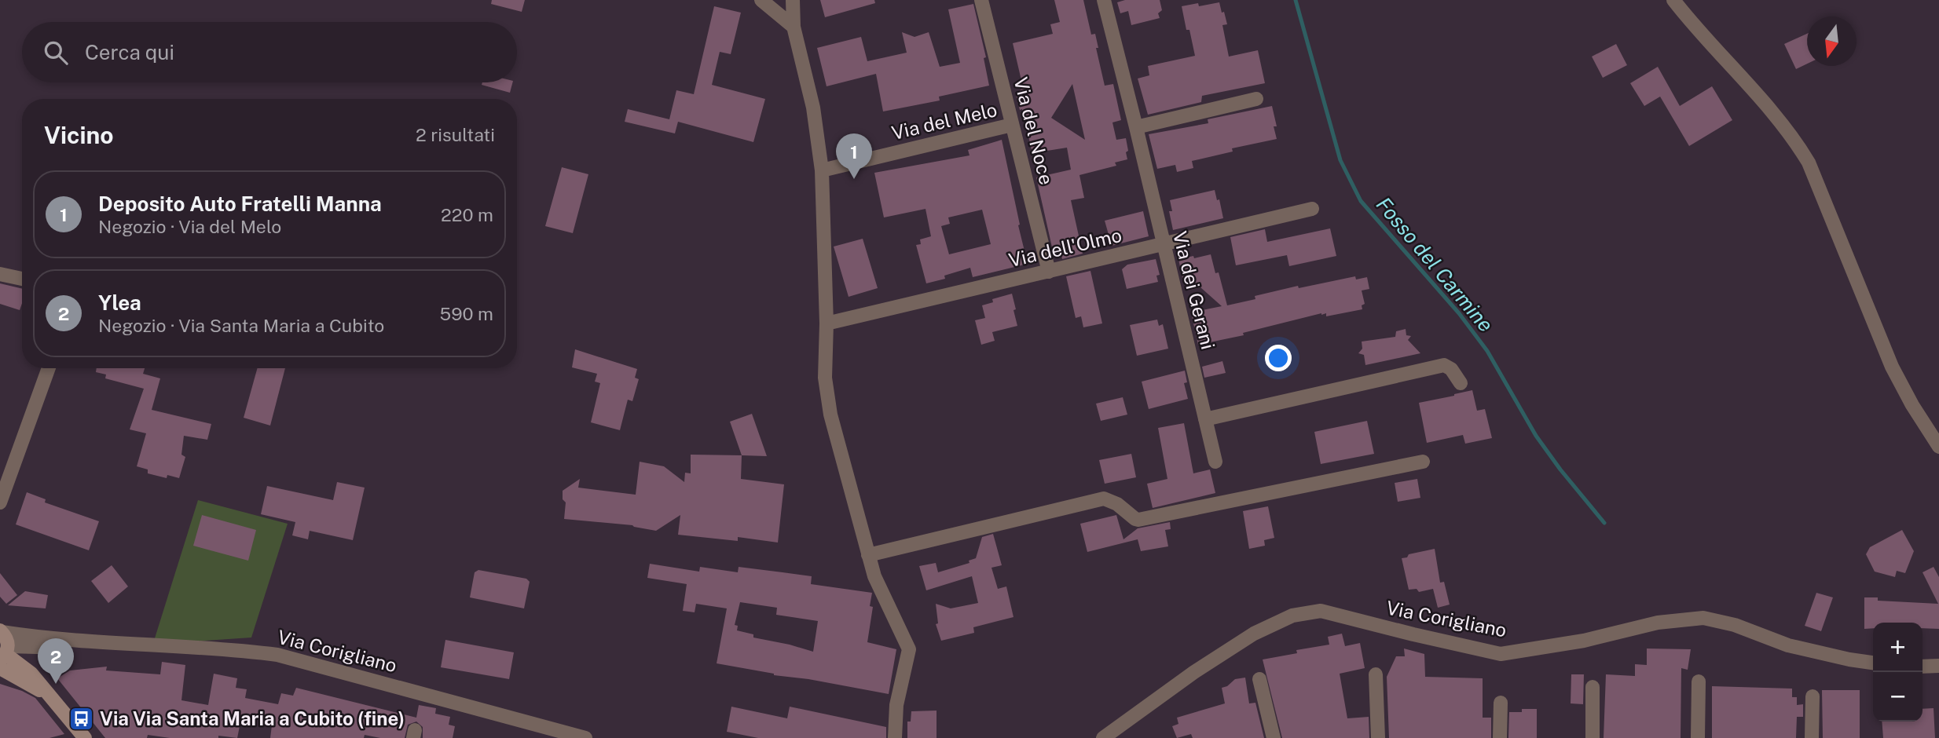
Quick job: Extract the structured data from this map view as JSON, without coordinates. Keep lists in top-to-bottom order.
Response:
{
  "streets": {
    "street": [
      "Via del Melo",
      "Via del Noce",
      "Via dell'Olmo",
      "Via dei Gerani",
      "Via Corigliano"
    ]
  },
  "crossings": [
    ["Via del Melo", "Via del Noce"],
    ["Via del Noce", "Via dell'Olmo"],
    ["Via dell'Olmo", "Via dei Gerani"]
  ],
  "water": ["Fosso del Carmine"],
  "places": {
    "bus stop": ["Via Via Santa Maria a Cubito (fine)"]
  },
  "north": "bottom",
  "page": {
    "search": "Cerca qui",
    "heading": ["Vicino", "2 risultati"],
    "pins": ["1", "2"],
    "list": [
      {
        "mark": "1",
        "name": "Deposito Auto Fratelli Manna",
        "note": "Negozio · Via del Melo",
        "value": "220 m"
      },
      {
        "mark": "2",
        "name": "Ylea",
        "note": "Negozio · Via Santa Maria a Cubito",
        "value": "590 m"
      }
    ],
    "map_buttons": ["+", "−"]
  }
}
